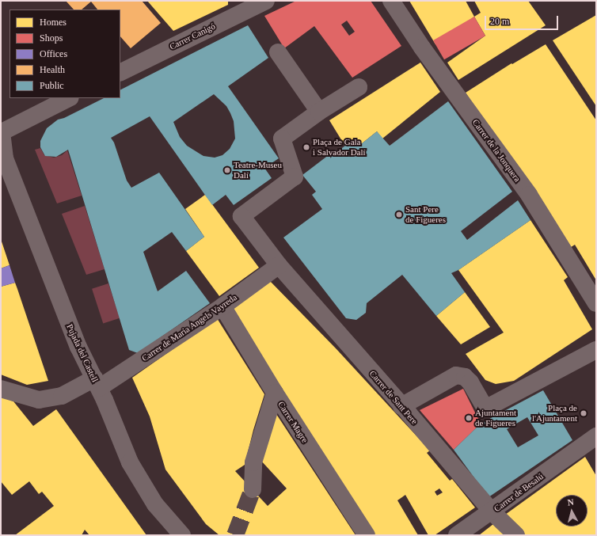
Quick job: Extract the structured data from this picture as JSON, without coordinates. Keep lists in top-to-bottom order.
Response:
{
  "streets": {
    "street": [
      "Carrer Canigó",
      "Carrer de la Jonquera",
      "Carrer de Maria Angels Vayreda",
      "Pujada del Castell",
      "Carrer de Sant Pere",
      "Carrer Magre",
      "Carrer de Besalú"
    ]
  },
  "crossings": [
    ["Carrer de Maria Angels Vayreda", "Pujada del Castell"],
    ["Carrer de Maria Angels Vayreda", "Carrer de Sant Pere"],
    ["Carrer de Maria Angels Vayreda", "Carrer Magre"],
    ["Carrer de Sant Pere", "Carrer de Besalú"]
  ],
  "places": [
    "Plaça de Gala i Salvador Dalí",
    "Teatre-Museu Dalí",
    "Sant Pere de Figueres",
    "Plaça de l'Ajuntament",
    "Ajuntament de Figueres"
  ],
  "legend": [
    "Homes",
    "Shops",
    "Offices",
    "Health",
    "Public"
  ],
  "scale_bar": "20 m",
  "north": "top"
}
